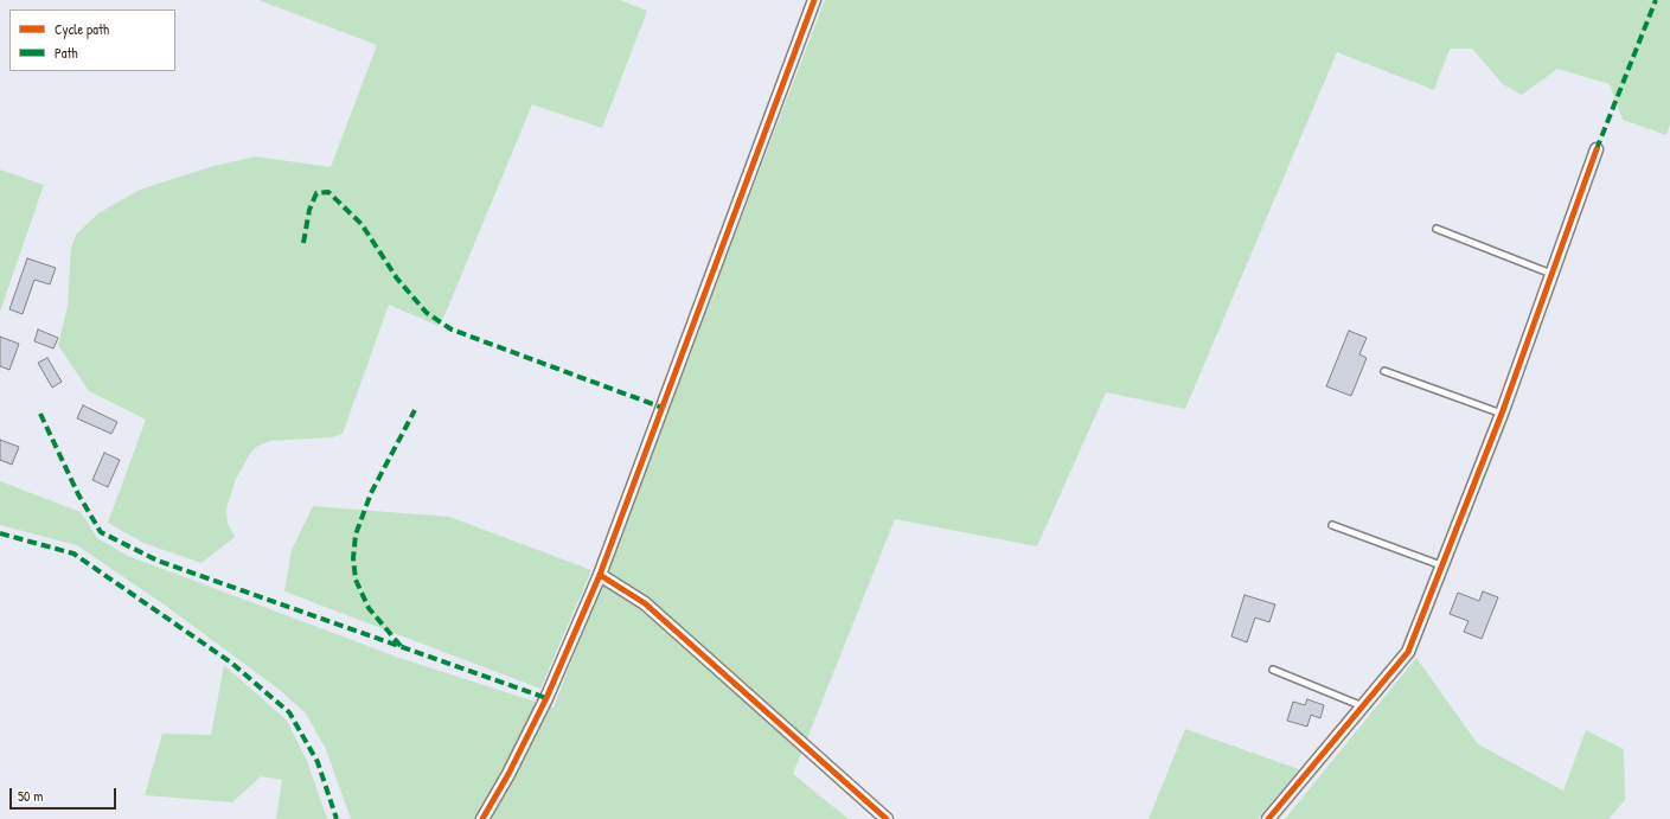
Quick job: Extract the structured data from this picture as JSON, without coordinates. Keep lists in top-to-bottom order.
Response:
{
  "legend": ["Cycle path", "Path"],
  "scale_bar": "50 m"
}
